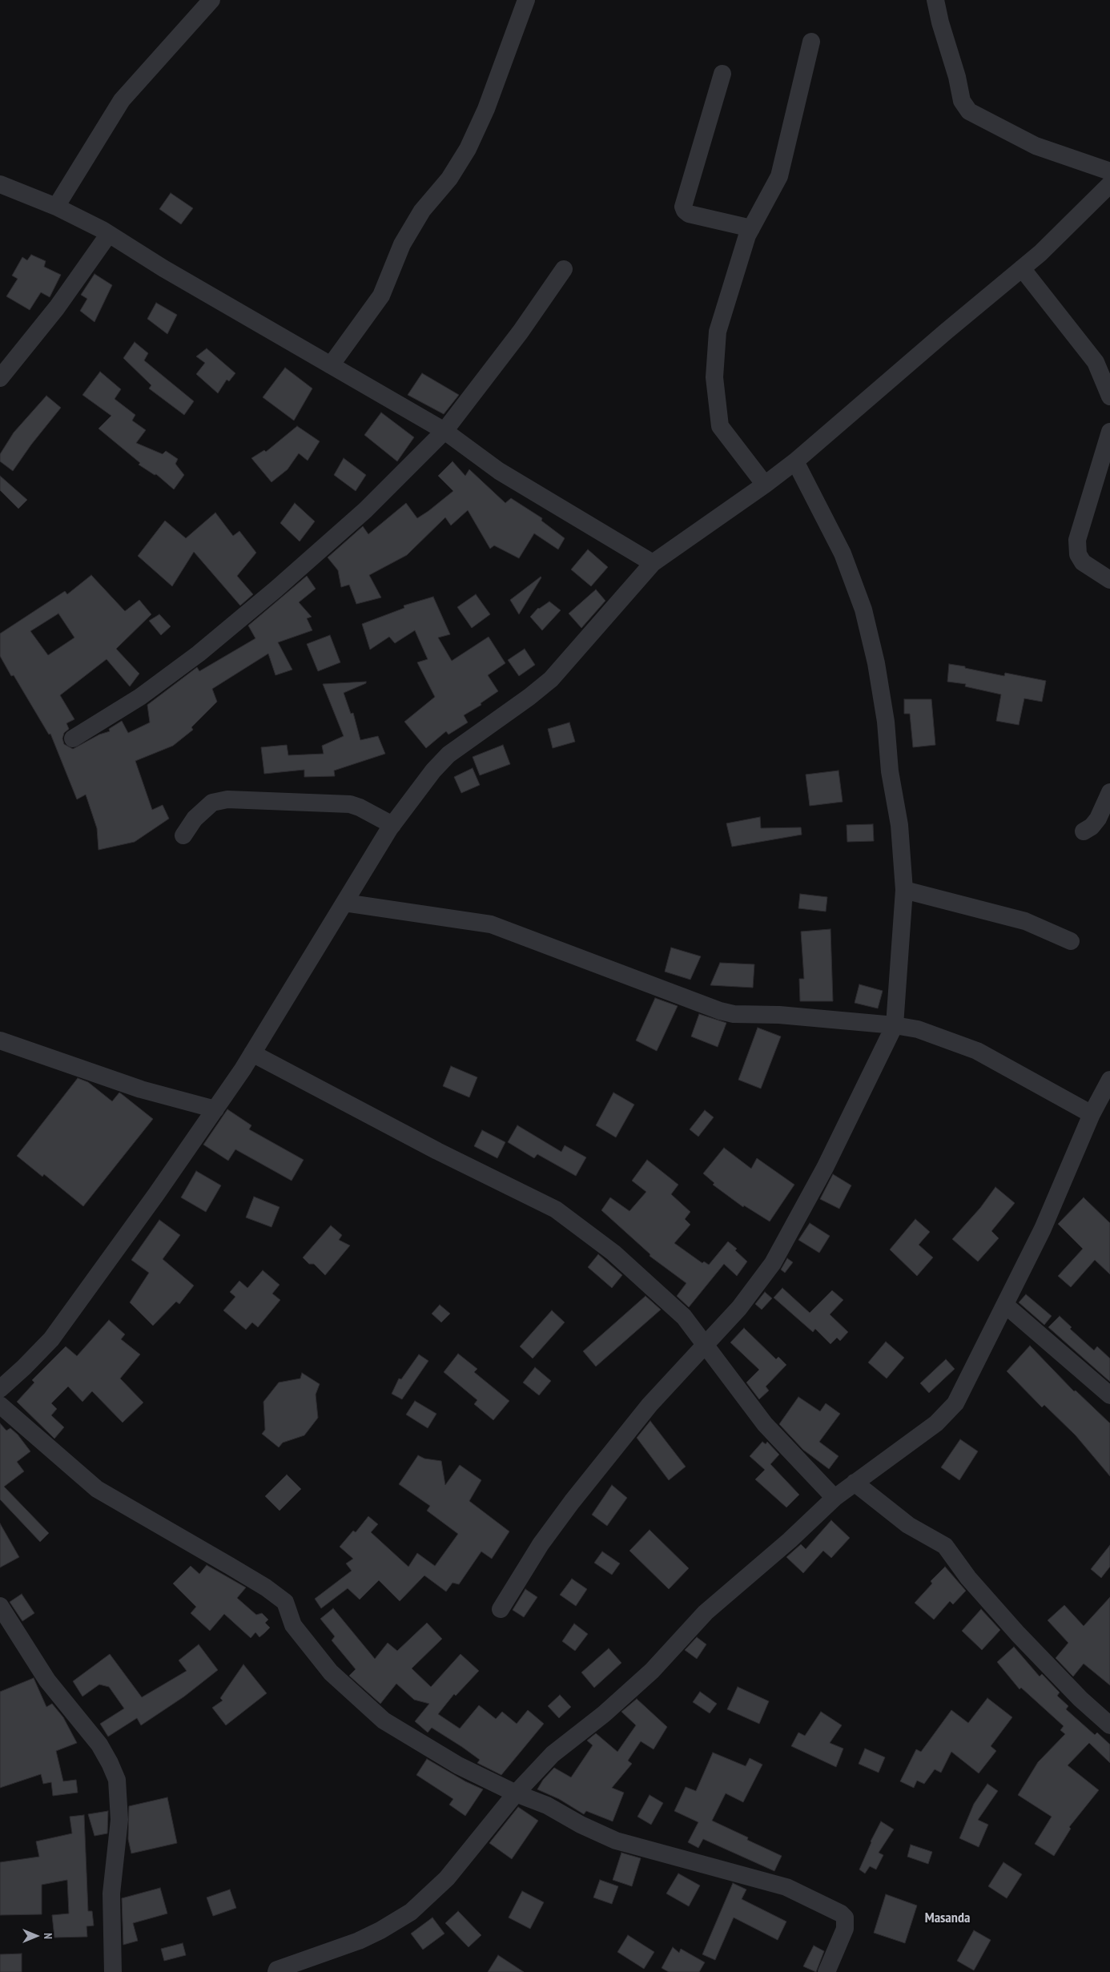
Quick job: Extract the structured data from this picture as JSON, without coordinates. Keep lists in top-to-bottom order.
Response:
{
  "districts": ["Masanda"],
  "north": "right"
}
